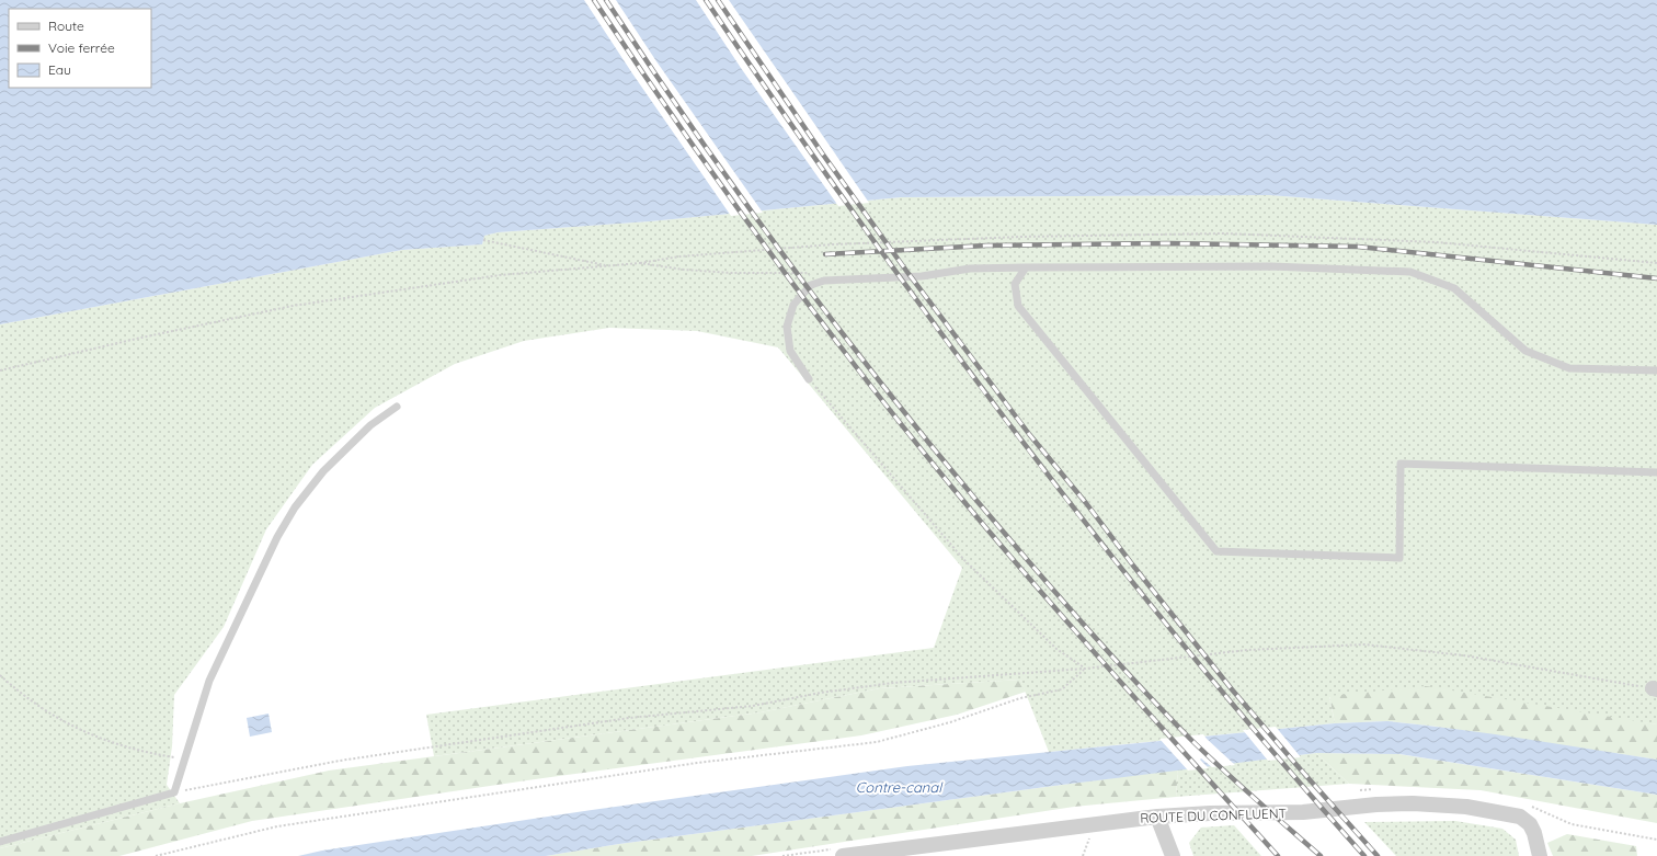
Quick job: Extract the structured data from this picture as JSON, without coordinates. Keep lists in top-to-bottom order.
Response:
{
  "streets": {
    "street": ["ROUTE DU CONFLUENT"]
  },
  "water": ["Contre-canal"],
  "legend": ["Route", "Voie ferrée", "Eau"]
}
